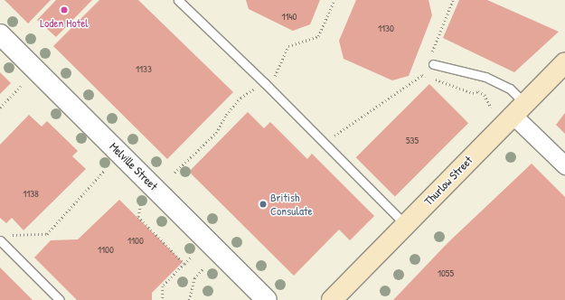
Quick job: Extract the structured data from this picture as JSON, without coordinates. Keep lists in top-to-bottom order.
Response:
{
  "streets": {
    "main road": ["Thurlow Street"],
    "street": ["Melville Street"]
  },
  "places": ["Loden Hotel", "British Consulate"],
  "house_numbers": [
    "1140",
    "1130",
    "1133",
    "535",
    "1138",
    "1100",
    "1100",
    "1055"
  ]
}
